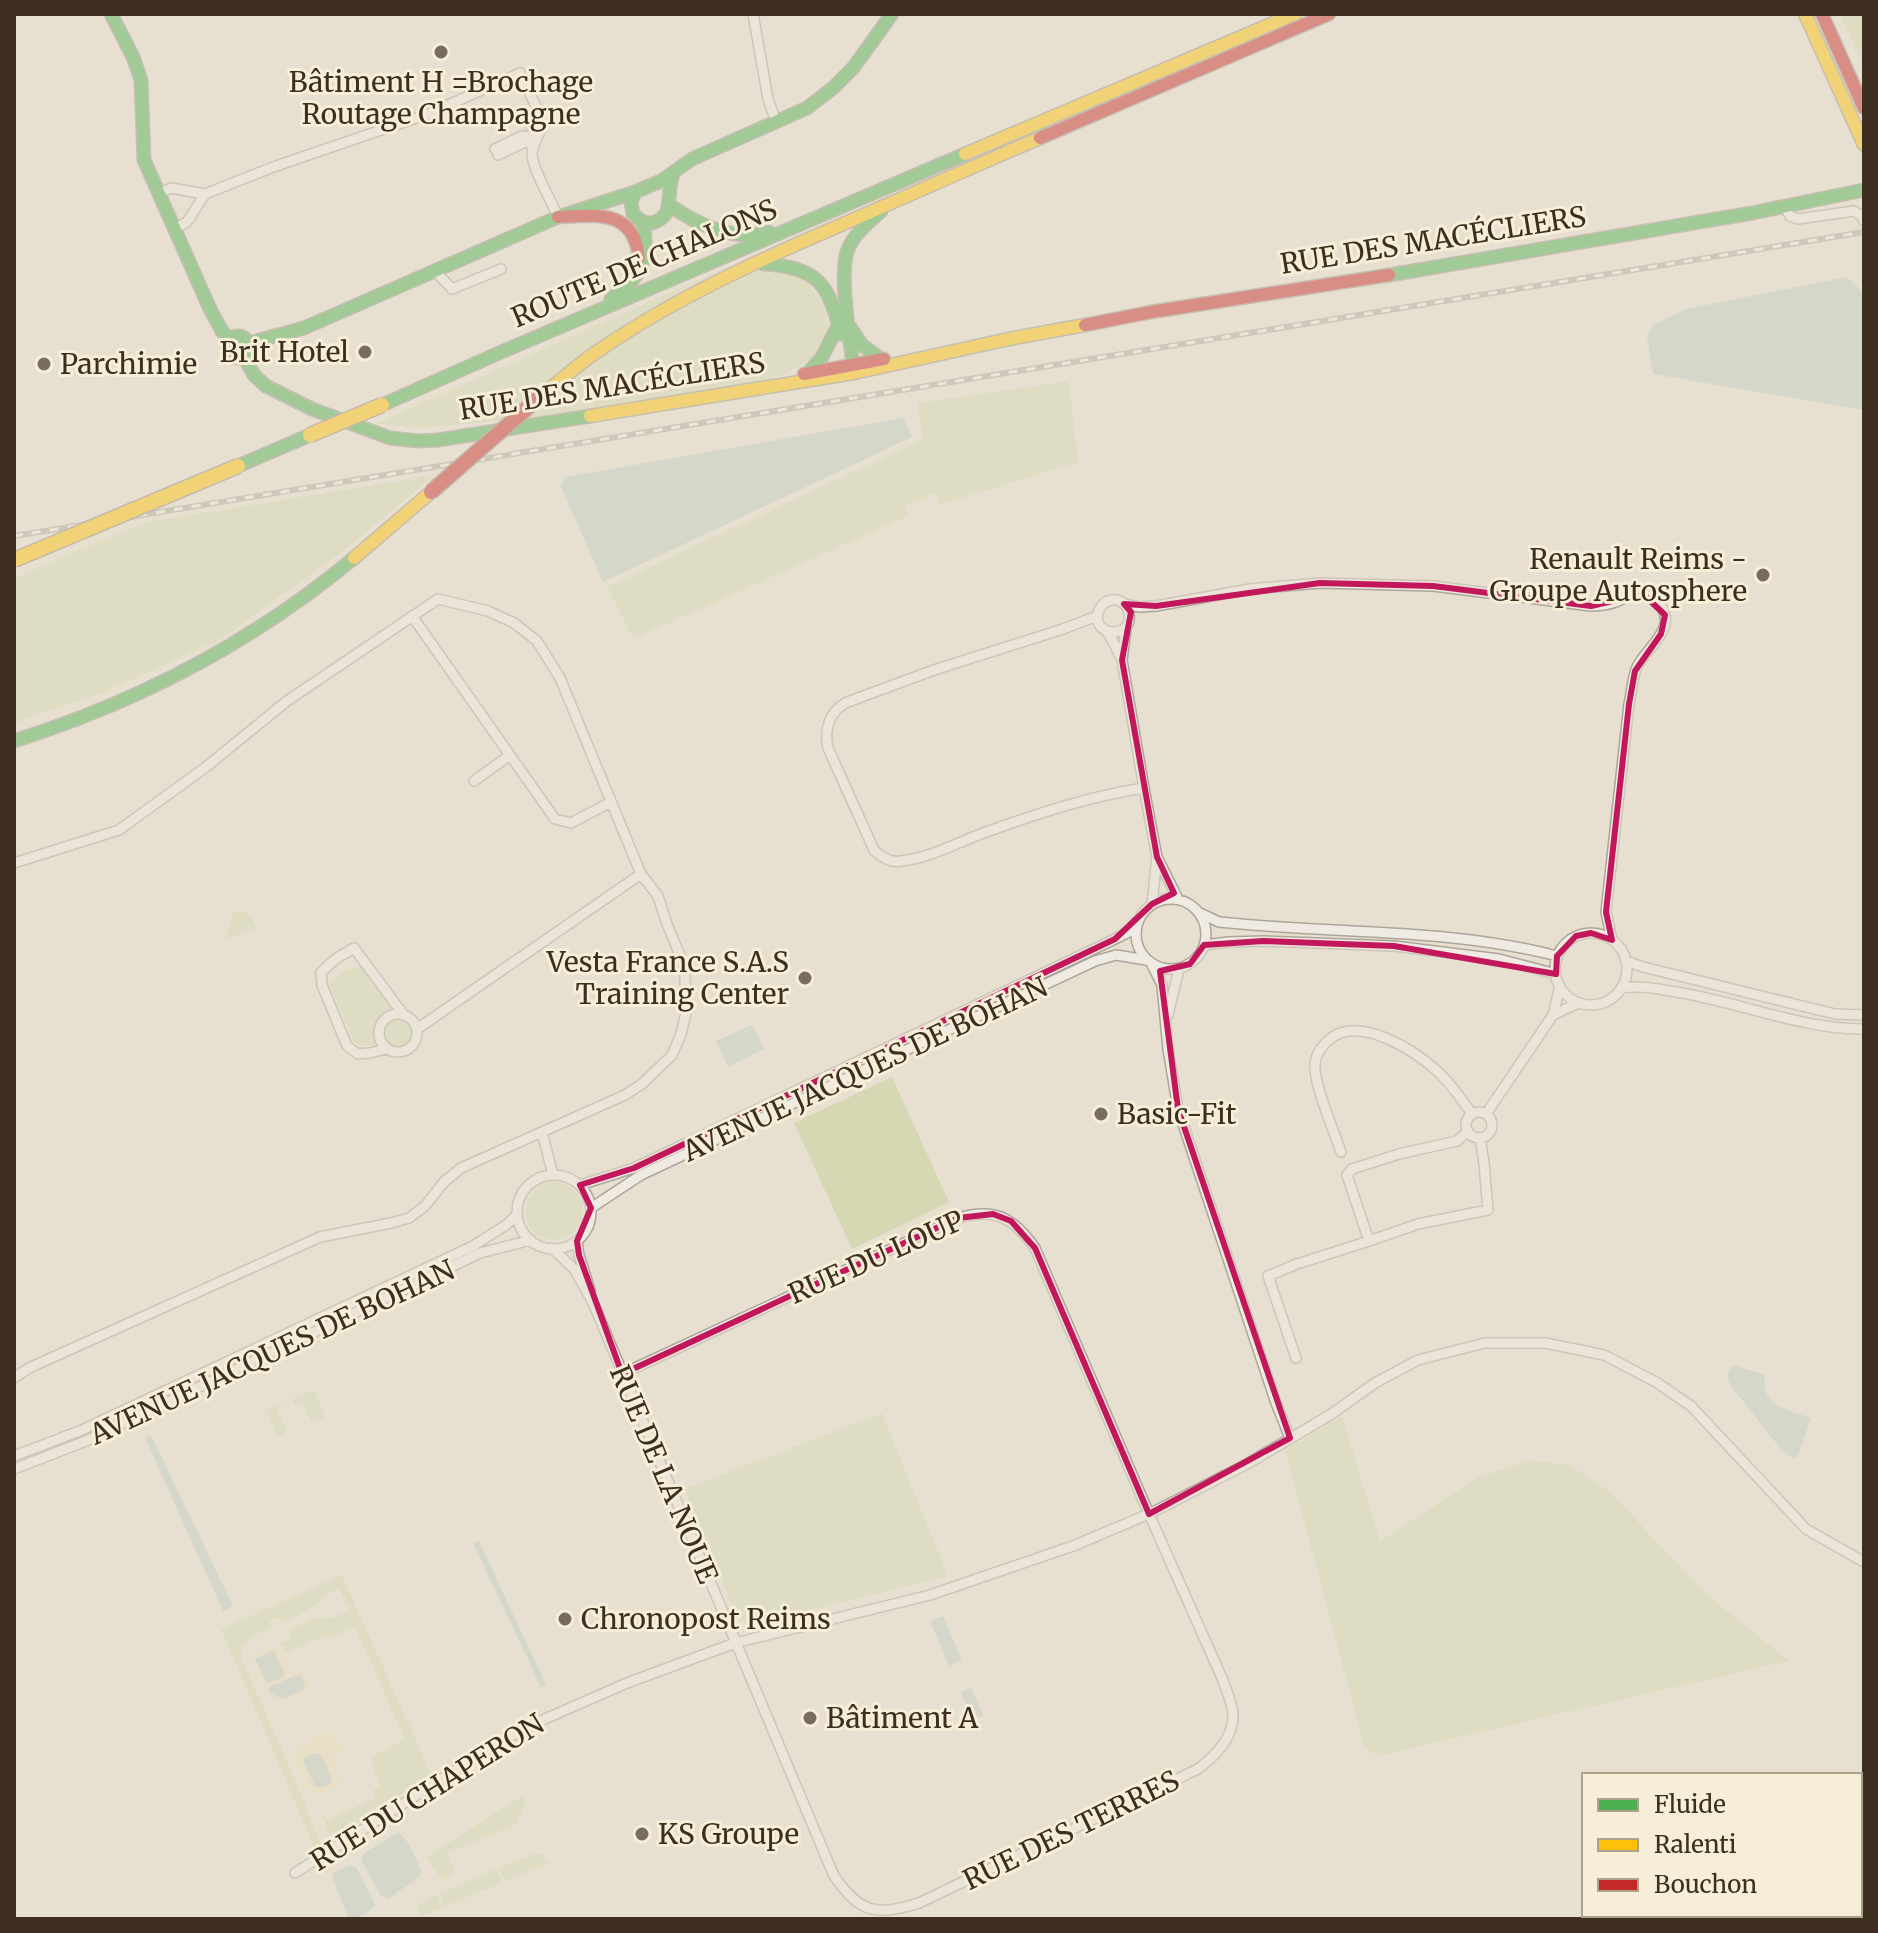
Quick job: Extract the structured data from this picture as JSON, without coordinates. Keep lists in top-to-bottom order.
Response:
{
  "streets": {
    "main road": ["RUE DES MACÉCLIERS", "ROUTE DE CHALONS"],
    "street": [
      "AVENUE JACQUES DE BOHAN",
      "RUE DU LOUP",
      "RUE DE LA NOUE",
      "RUE DU CHAPERON",
      "RUE DES TERRES"
    ]
  },
  "crossings": [
    ["RUE DU LOUP", "RUE DE LA NOUE"],
    ["RUE DU LOUP", "RUE DU CHAPERON"],
    ["RUE DU LOUP", "RUE DES TERRES"],
    ["RUE DE LA NOUE", "RUE DU CHAPERON"],
    ["RUE DE LA NOUE", "RUE DES TERRES"],
    ["RUE DU CHAPERON", "RUE DES TERRES"]
  ],
  "places": [
    "Bâtiment H =Brochage Routage Champagne",
    "Brit Hotel",
    "Parchimie",
    "Renault Reims - Groupe Autosphere",
    "Vesta France S.A.S Training Center",
    "Basic-Fit",
    "Chronopost Reims",
    "Bâtiment A",
    "KS Groupe"
  ],
  "legend": ["Fluide", "Ralenti", "Bouchon"]
}
